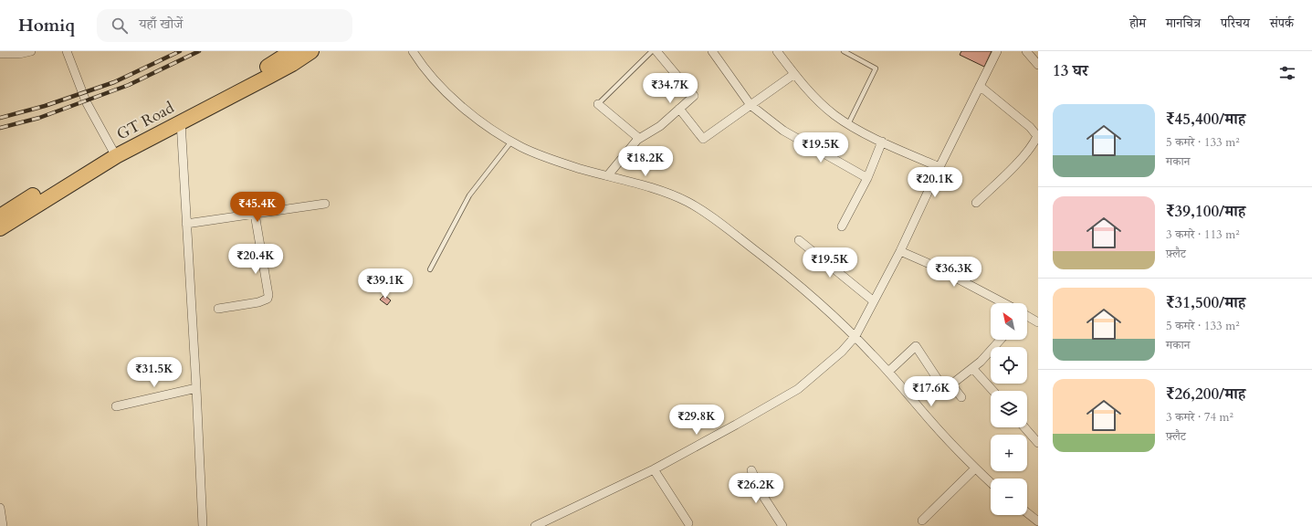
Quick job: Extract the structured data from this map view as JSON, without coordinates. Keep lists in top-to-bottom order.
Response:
{
  "streets": {
    "highway": ["GT Road"]
  },
  "north": "top left",
  "page": {
    "header": "Homiq",
    "search": "यहाँ खोजें",
    "nav": [
      "होम",
      "मानचित्र",
      "परिचय",
      "संपर्क"
    ],
    "heading": "13 घर",
    "price": [
      "₹34.7K",
      "₹19.5K",
      "₹18.2K",
      "₹20.1K",
      "₹45.4K",
      "₹20.4K",
      "₹19.5K",
      "₹36.3K",
      "₹39.1K",
      "₹31.5K",
      "₹17.6K",
      "₹29.8K",
      "₹26.2K"
    ],
    "list": [
      {
        "name": "₹45,400/माह",
        "note": "5 कमरे · 133 m² · मकान"
      },
      {
        "name": "₹39,100/माह",
        "note": "3 कमरे · 113 m² · फ़्लैट"
      },
      {
        "name": "₹31,500/माह",
        "note": "5 कमरे · 133 m² · मकान"
      },
      {
        "name": "₹26,200/माह",
        "note": "3 कमरे · 74 m² · फ़्लैट"
      }
    ],
    "map_buttons": ["+", "−"]
  }
}
